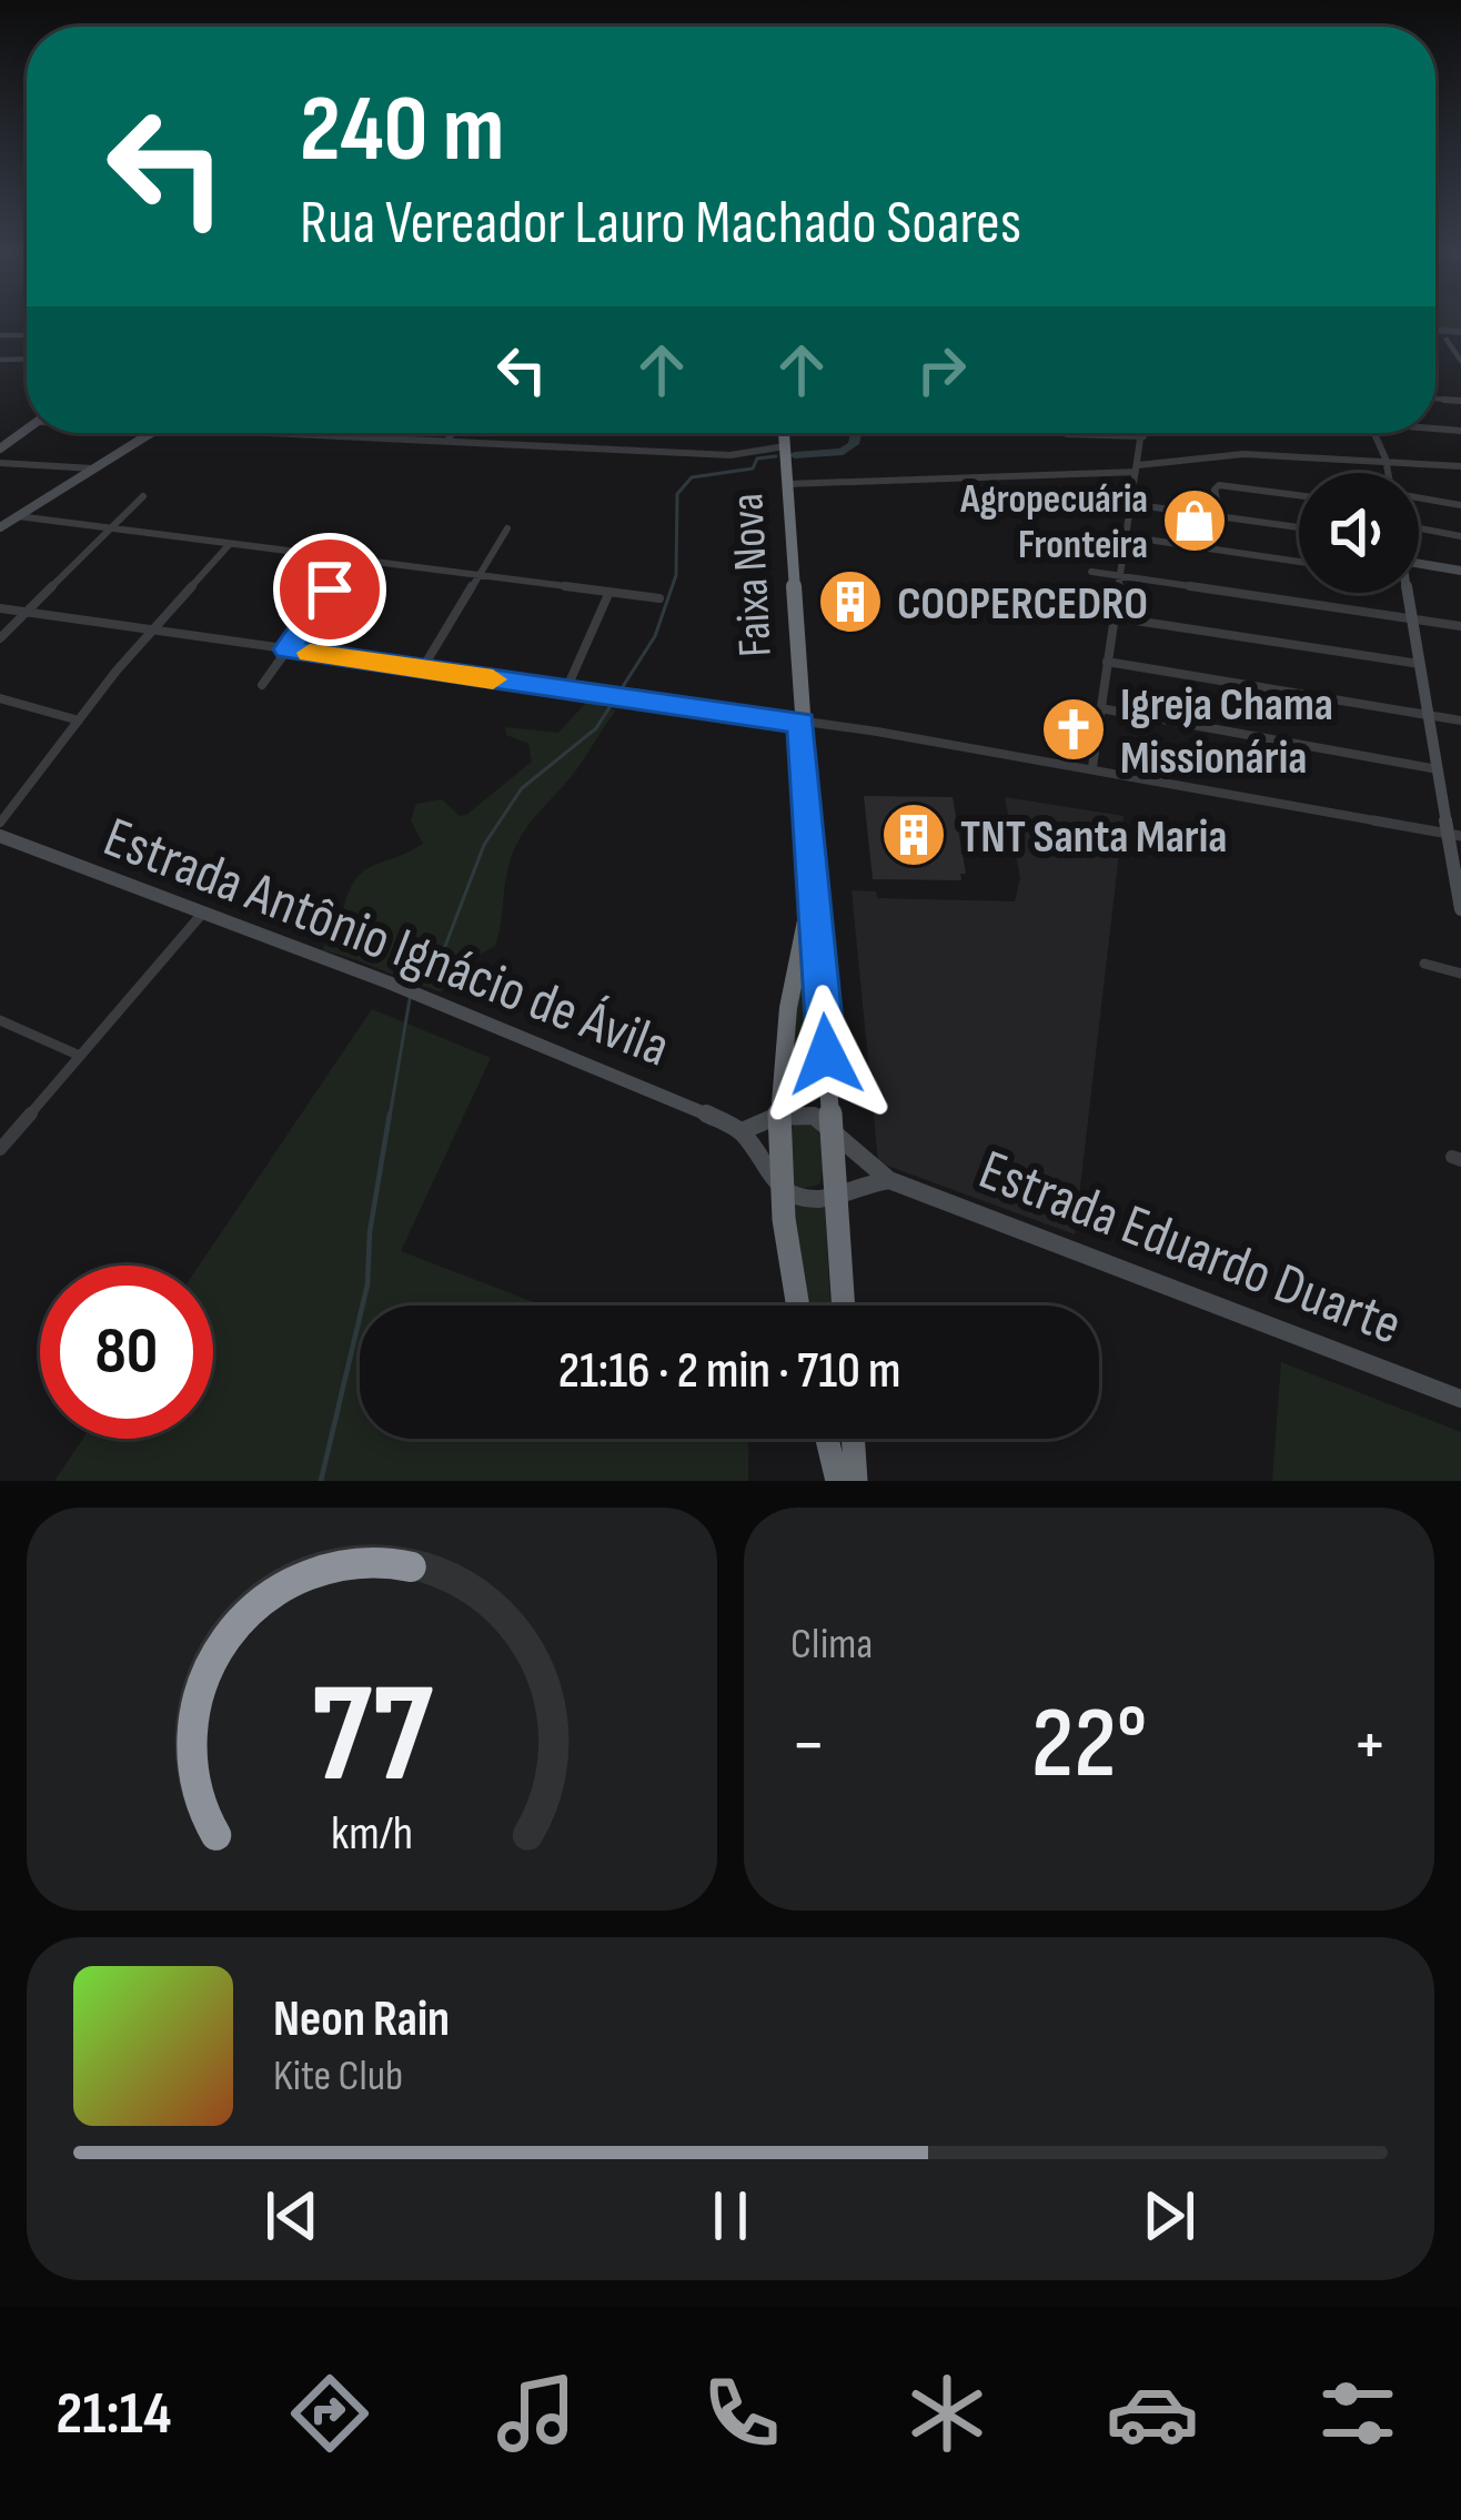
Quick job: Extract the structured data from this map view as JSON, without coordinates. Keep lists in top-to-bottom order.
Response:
{
  "streets": {
    "highway": ["Faixa Nova"],
    "street": ["Estrada Antônio Ignácio de Ávila", "Estrada Eduardo Duarte"]
  },
  "crossings": [
    ["Faixa Nova", "Estrada Eduardo Duarte"]
  ],
  "places": {
    "shop": ["Agropecuária Fronteira"],
    "building": ["COOPERCEDRO", "TNT Santa Maria"],
    "church": ["Igreja Chama Missionária"]
  },
  "page": {
    "turn": ["240 m", "Rua Vereador Lauro Machado Soares"],
    "limit": "80",
    "trip": "21:16 · 2 min · 710 m",
    "tile": "Clima",
    "heat": ["−", "22°", "+"],
    "song": ["Neon Rain", "Kite Club"],
    "tabs": "21:14",
    "gauge": ["77", "km/h"]
  }
}
